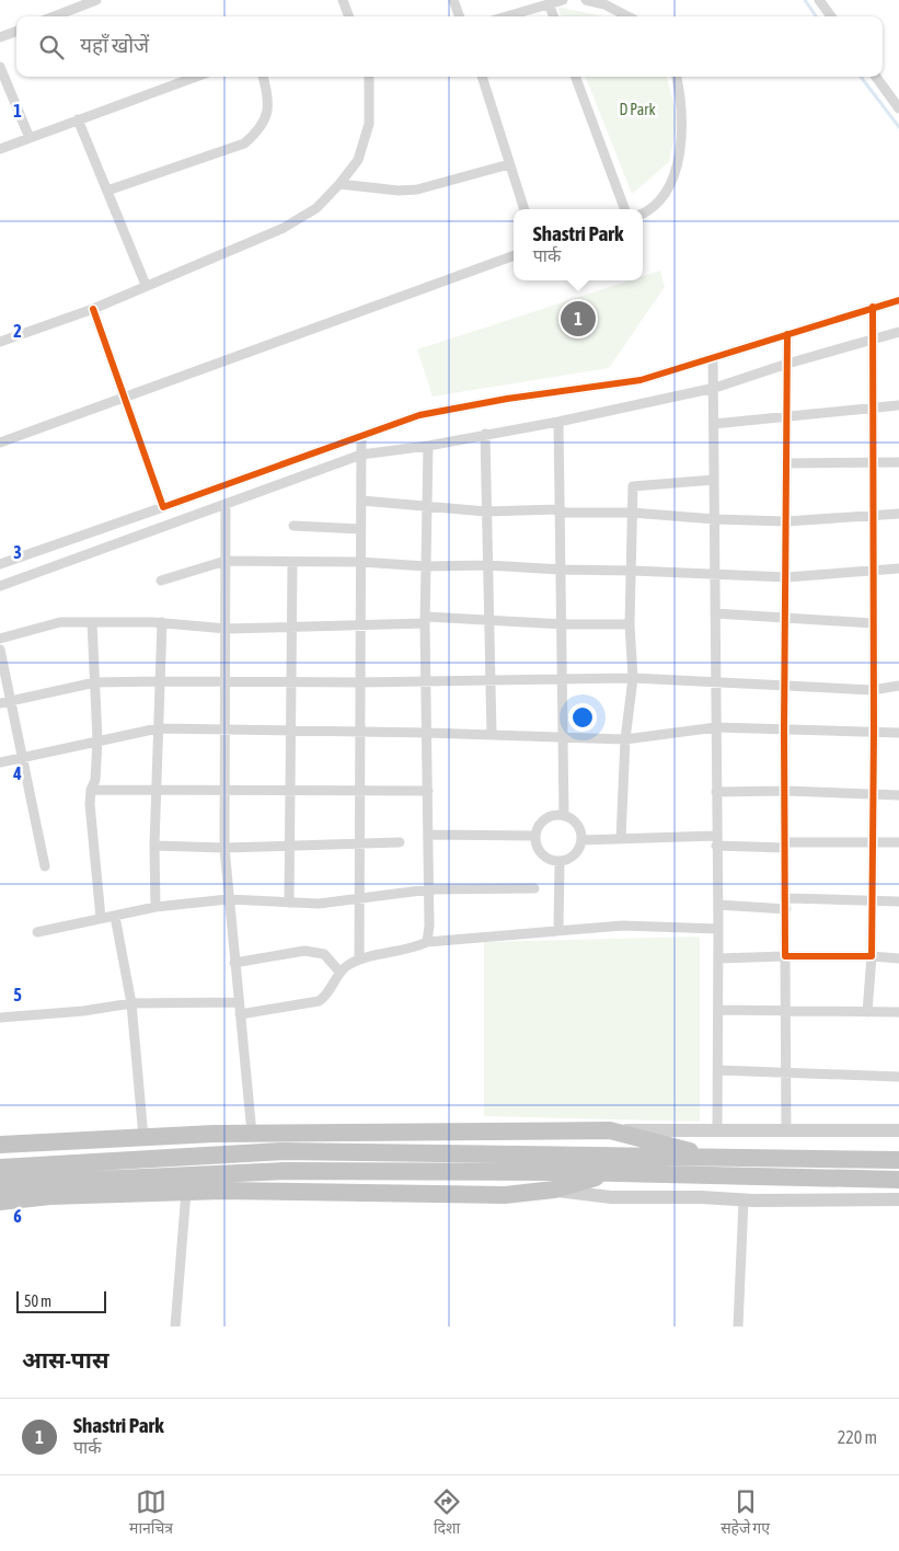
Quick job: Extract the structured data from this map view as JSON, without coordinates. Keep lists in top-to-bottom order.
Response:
{
  "parks": ["D Park"],
  "scale_bar": "50 m",
  "page": {
    "search": "यहाँ खोजें",
    "popup": ["Shastri Park", "पार्क"],
    "pins": "1",
    "scale": "50 m",
    "heading": "आस-पास",
    "list": [
      {
        "mark": "1",
        "name": "Shastri Park",
        "note": "पार्क",
        "value": "220 m"
      }
    ],
    "nav": ["मानचित्र", "दिशा", "सहेजे गए"]
  },
  "grid": {
    "rows": [
      "1",
      "2",
      "3",
      "4",
      "5",
      "6"
    ]
  }
}
